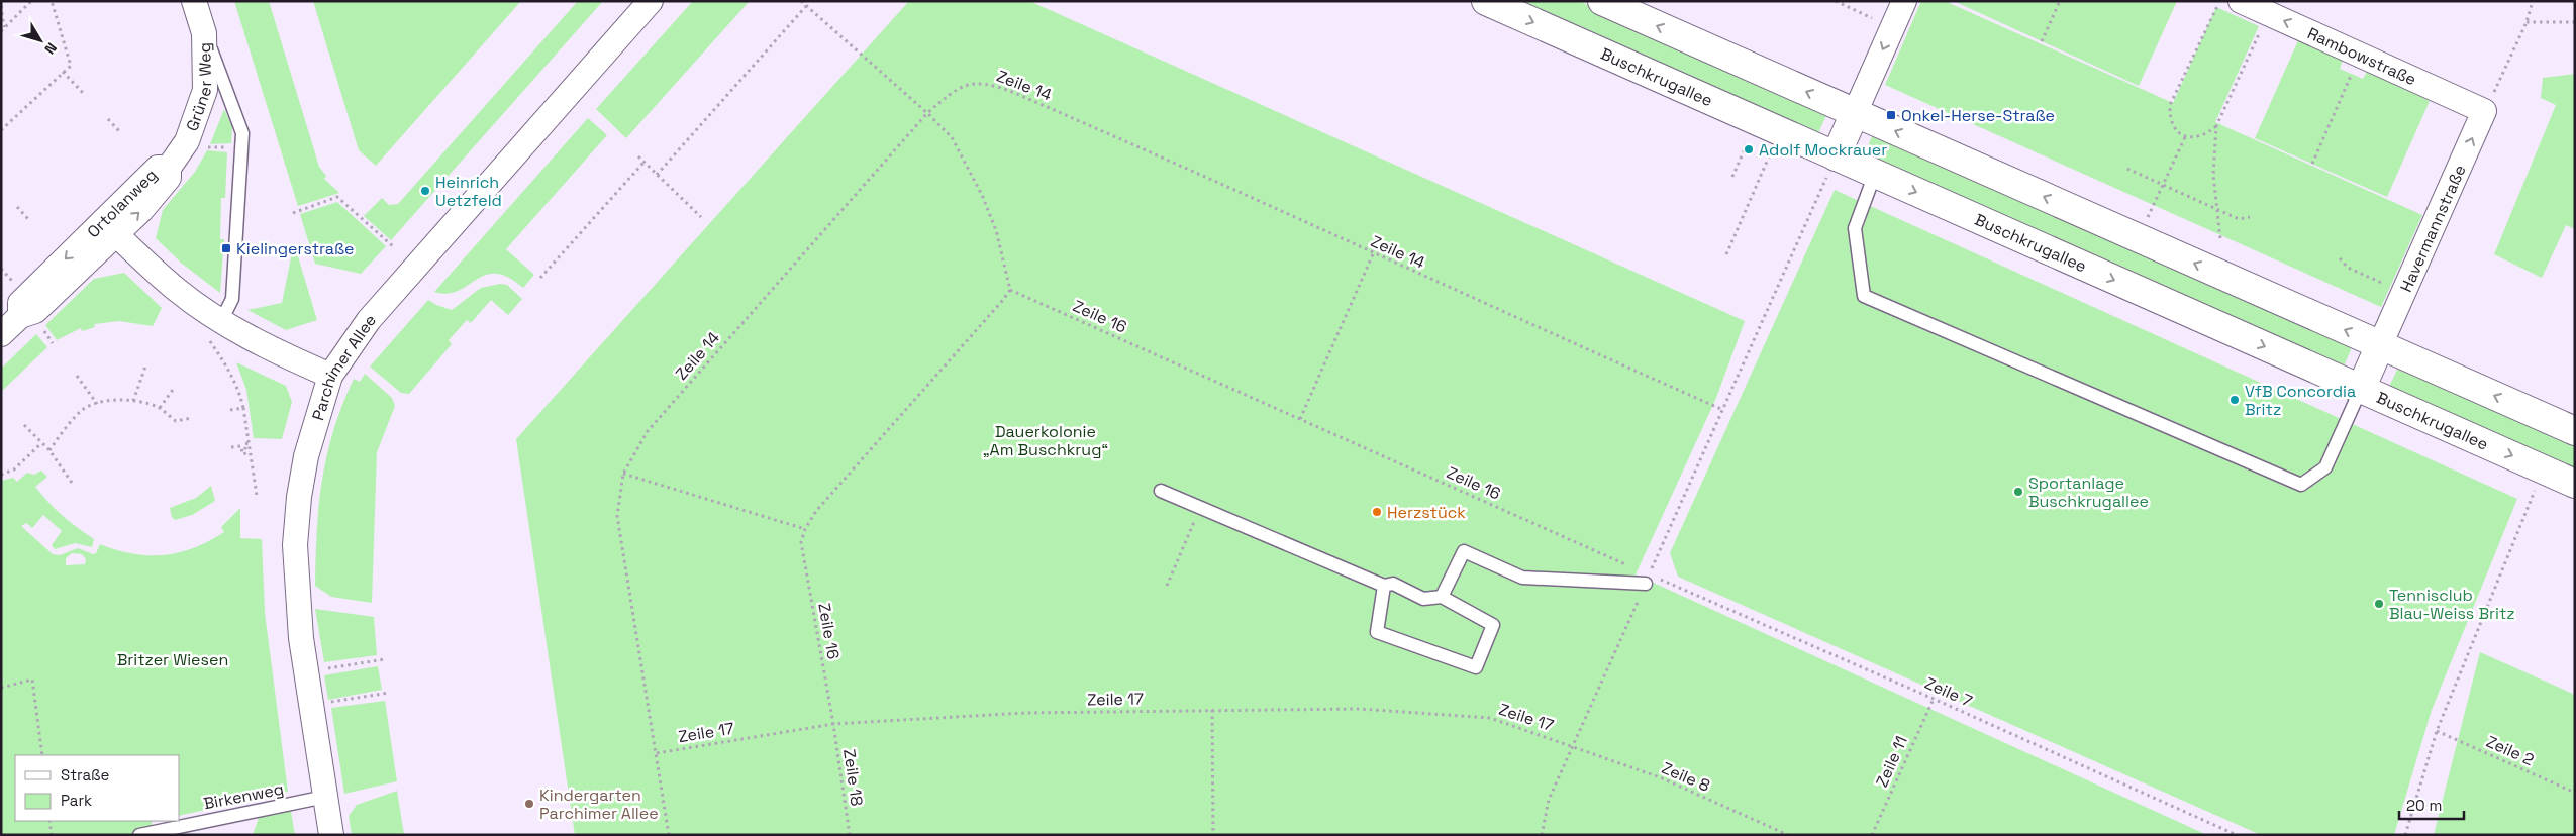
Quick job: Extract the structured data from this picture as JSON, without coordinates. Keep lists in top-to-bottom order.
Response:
{
  "streets": {
    "main road": ["Buschkrugallee"],
    "street": [
      "Rambowstraße",
      "Grüner Weg",
      "Ortolanweg",
      "Havermannstraße",
      "Parchimer Allee"
    ],
    "lane": ["Birkenweg"],
    "path": [
      "Zeile 14",
      "Zeile 16",
      "Zeile 7",
      "Zeile 17",
      "Zeile 2",
      "Zeile 11",
      "Zeile 8",
      "Zeile 18"
    ]
  },
  "crossings": [
    ["Rambowstraße", "Havermannstraße"],
    ["Zeile 14", "Zeile 17"],
    ["Grüner Weg", "Ortolanweg"],
    ["Zeile 16", "Zeile 7"],
    ["Zeile 16", "Zeile 17"],
    ["Zeile 16", "Zeile 18"],
    ["Parchimer Allee", "Birkenweg"],
    ["Zeile 7", "Zeile 11"],
    ["Zeile 17", "Zeile 8"],
    ["Zeile 17", "Zeile 18"]
  ],
  "one_way": ["Rambowstraße", "Havermannstraße"],
  "parks": ["Dauerkolonie „Am Buschkrug“", "Britzer Wiesen"],
  "places": {
    "transit": ["Onkel-Herse-Straße", "Kielingerstraße"],
    "other": [
      "Adolf Mockrauer",
      "Heinrich Uetzfeld",
      "VfB Concordia Britz",
      "Sportanlage Buschkrugallee",
      "Herzstück",
      "Tennisclub Blau-Weiss Britz",
      "Kindergarten Parchimer Allee"
    ]
  },
  "legend": ["Straße", "Park"],
  "scale_bar": "20 m",
  "north": "bottom right"
}
